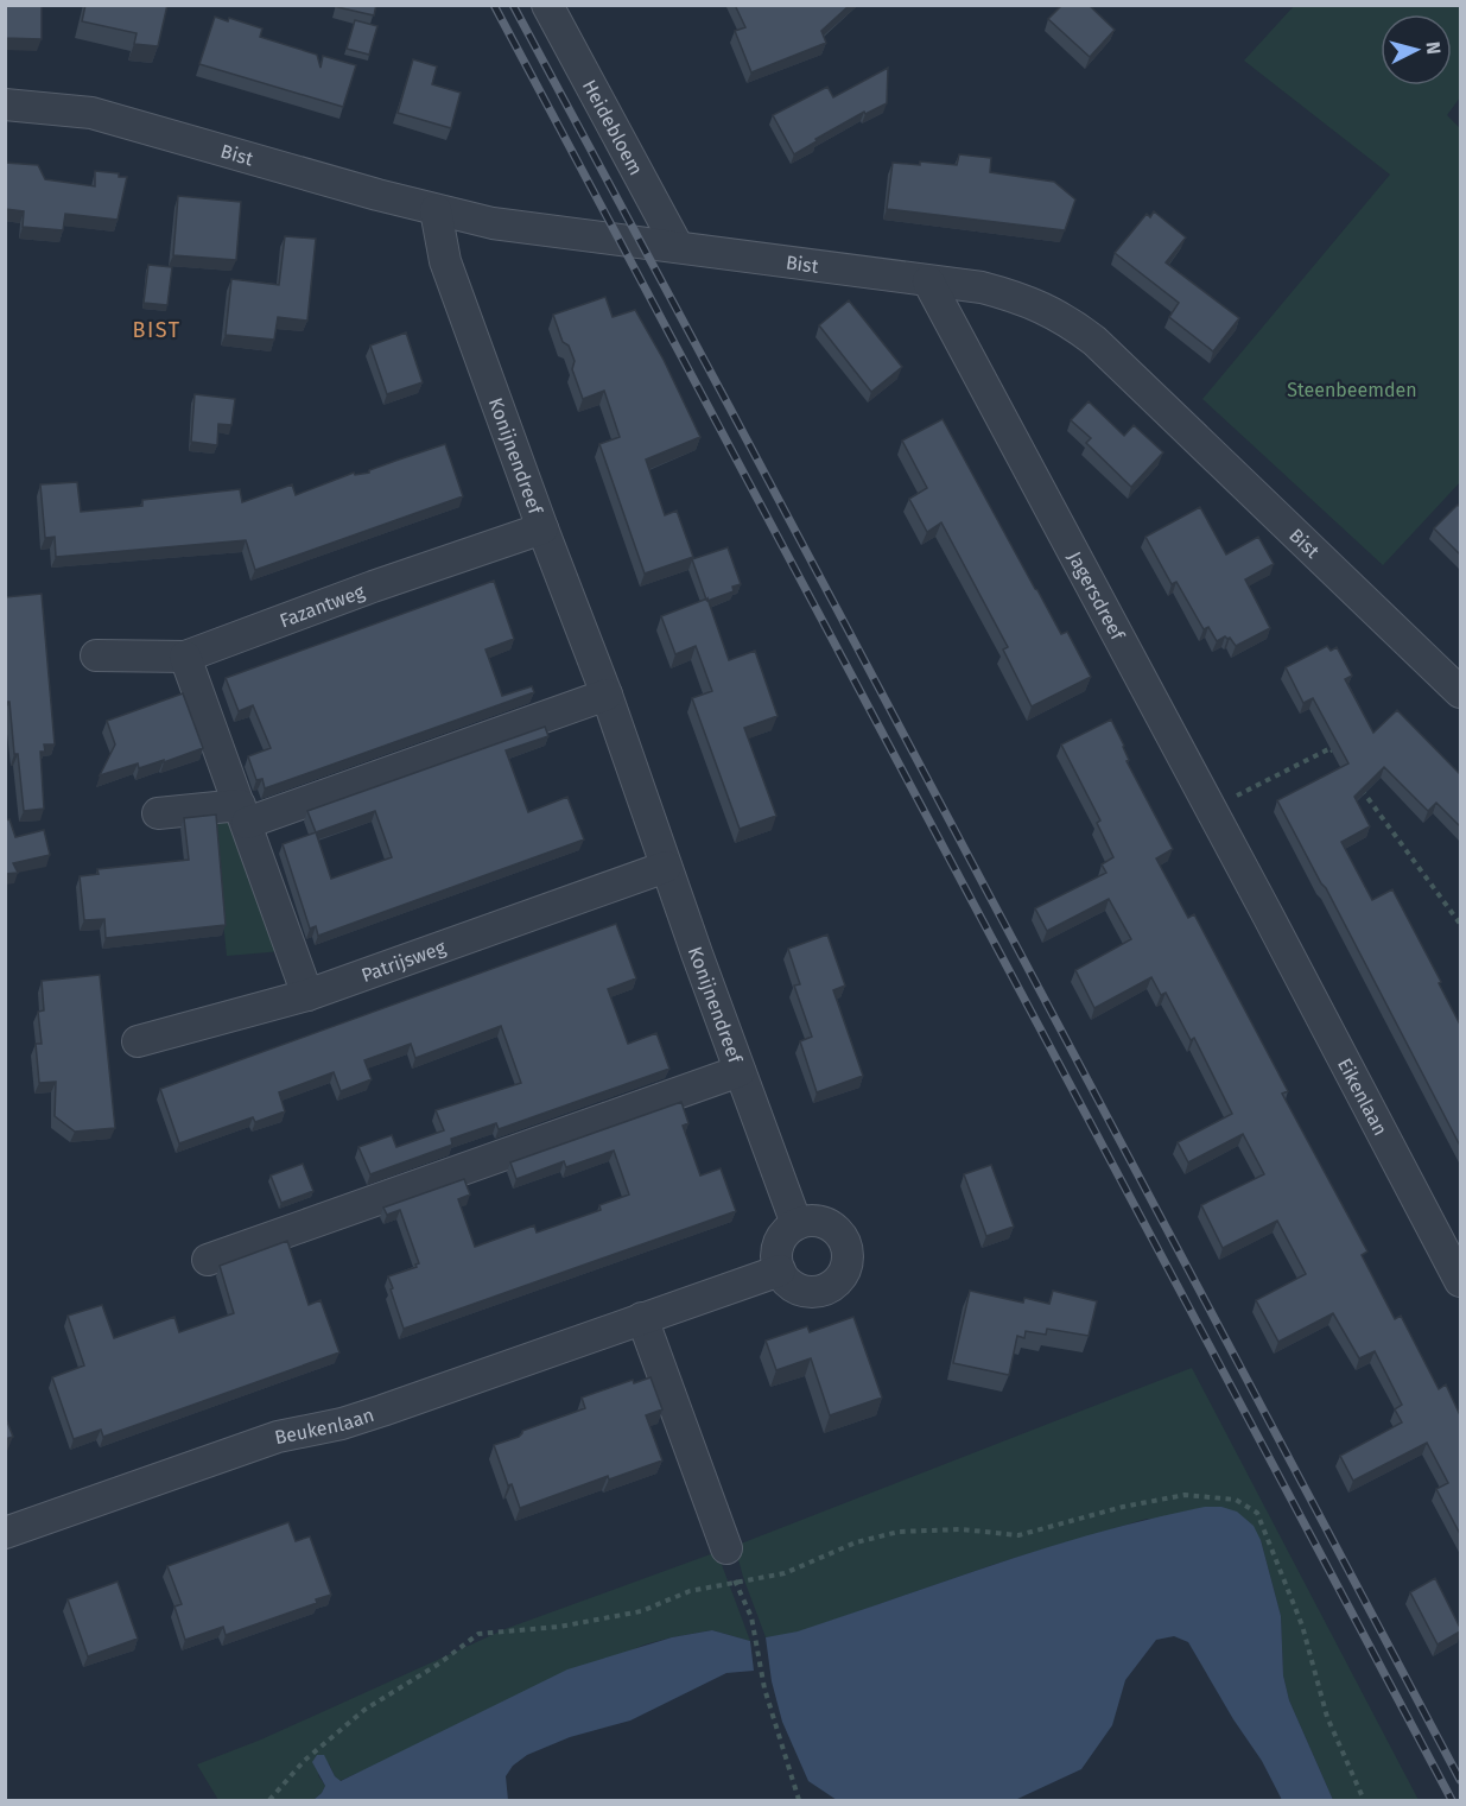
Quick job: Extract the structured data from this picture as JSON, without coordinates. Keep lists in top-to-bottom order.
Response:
{
  "streets": {
    "street": [
      "Heidebloem",
      "Bist",
      "Konijnendreef",
      "Jagersdreef",
      "Fazantweg",
      "Patrijsweg",
      "Eikenlaan",
      "Beukenlaan"
    ]
  },
  "crossings": [
    ["Heidebloem", "Bist"],
    ["Bist", "Konijnendreef"],
    ["Bist", "Jagersdreef"],
    ["Konijnendreef", "Fazantweg"],
    ["Konijnendreef", "Patrijsweg"],
    ["Jagersdreef", "Eikenlaan"]
  ],
  "districts": ["BIST"],
  "parks": ["Steenbeemden"],
  "north": "right"
}
